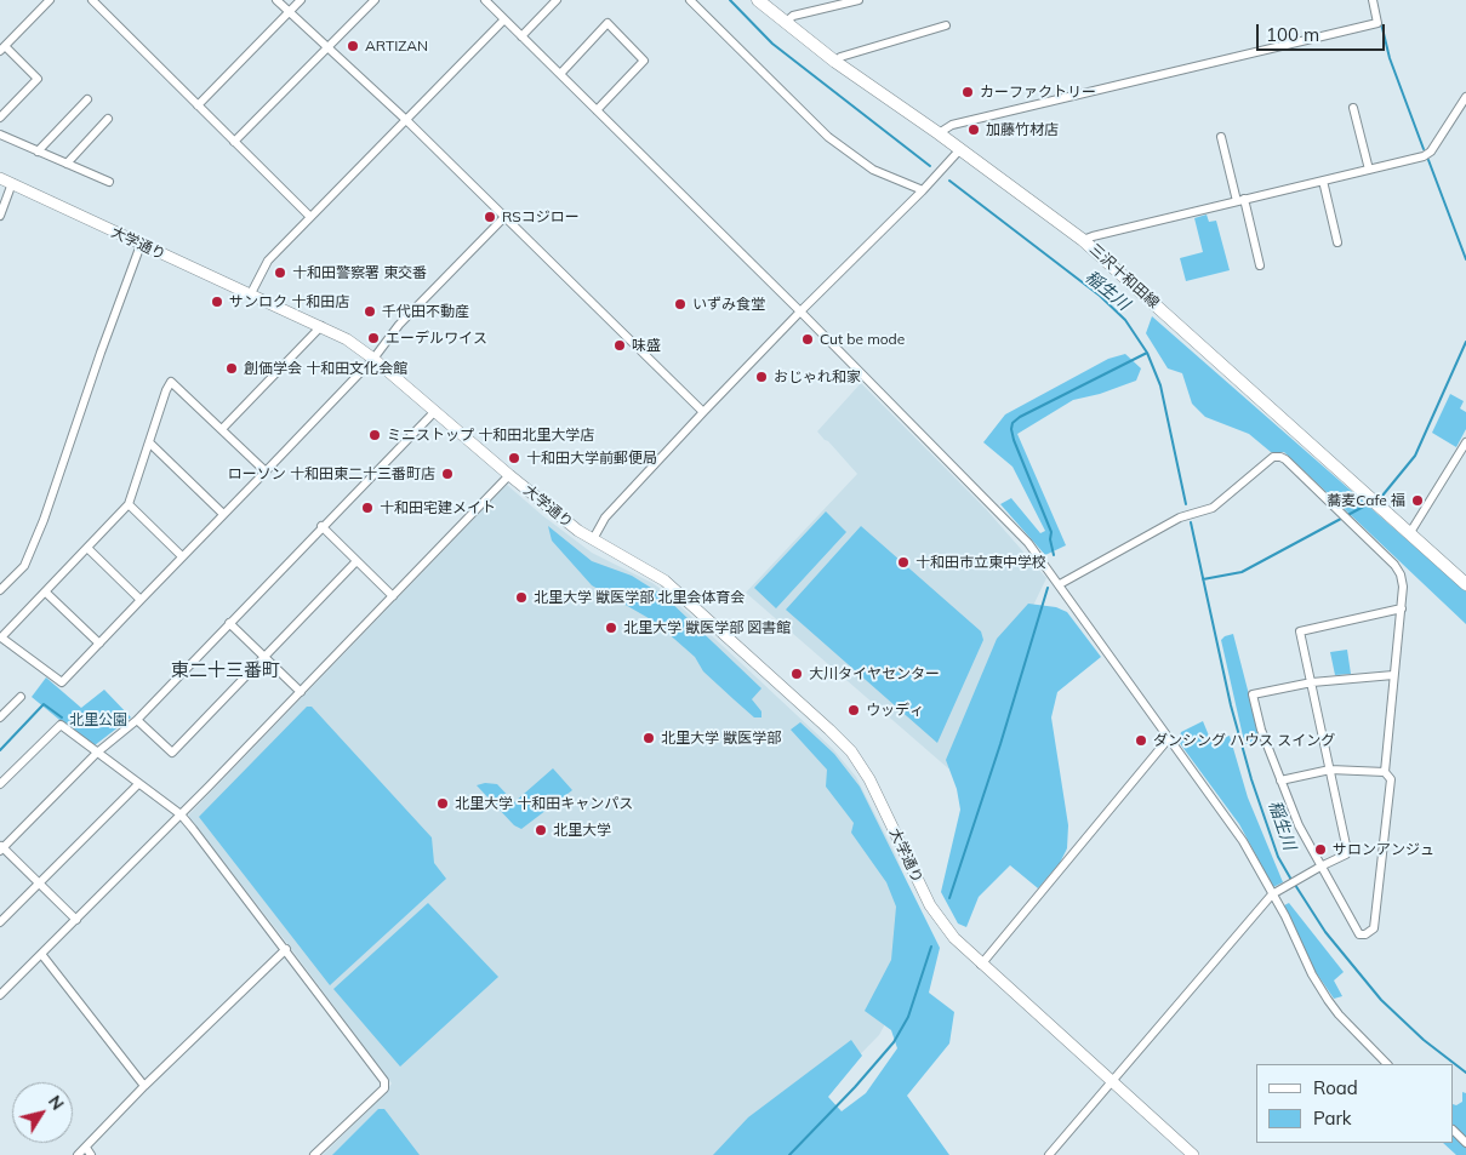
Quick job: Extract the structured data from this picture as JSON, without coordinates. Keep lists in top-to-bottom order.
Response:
{
  "streets": {
    "main road": ["三沢十和田線"],
    "street": ["大学通り"]
  },
  "districts": ["東二十三番町"],
  "water": ["稲生川"],
  "parks": ["北里公園"],
  "places": [
    "ARTIZAN",
    "カーファクトリー",
    "加藤竹材店",
    "RSコジロー",
    "十和田警察署 東交番",
    "サンロク 十和田店",
    "いずみ食堂",
    "千代田不動産",
    "エーデルワイス",
    "Cut be mode",
    "味盛",
    "創価学会 十和田文化会館",
    "おじゃれ和家",
    "ミニストップ 十和田北里大学店",
    "十和田大学前郵便局",
    "ローソン 十和田東二十三番町店",
    "蕎麦Cafe 福",
    "十和田宅建メイト",
    "十和田市立東中学校",
    "北里大学 獣医学部 北里会体育会",
    "北里大学 獣医学部 図書館",
    "大川タイヤセンター",
    "ウッディ",
    "北里大学 獣医学部",
    "ダンシング ハウス スイング",
    "北里大学 十和田キャンパス",
    "北里大学",
    "サロンアンジュ"
  ],
  "legend": ["Road", "Park"],
  "scale_bar": "100 m",
  "north": "top right"
}
